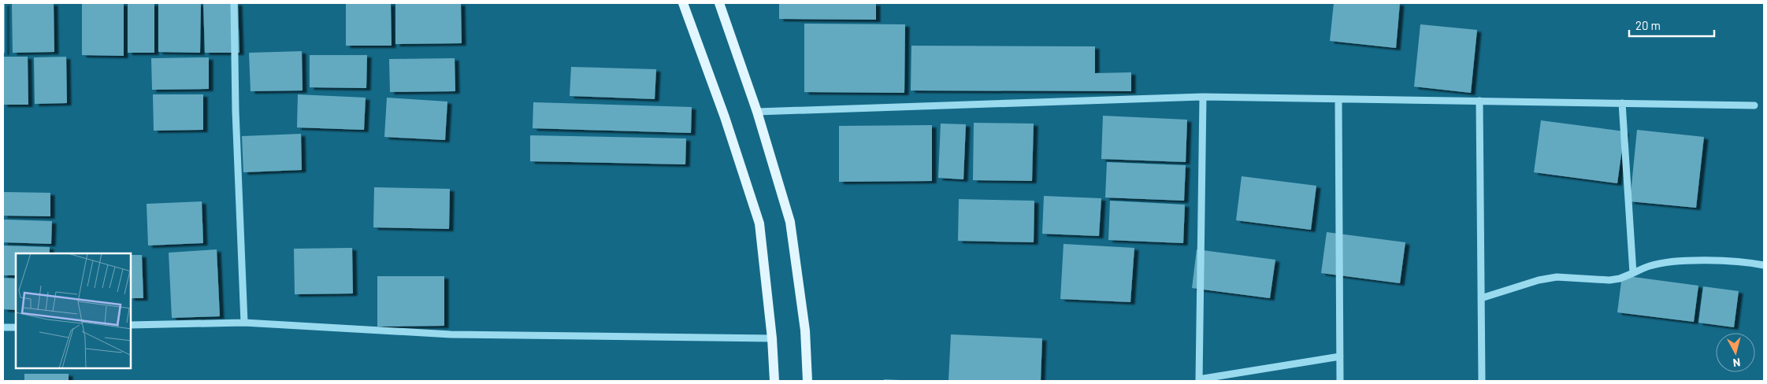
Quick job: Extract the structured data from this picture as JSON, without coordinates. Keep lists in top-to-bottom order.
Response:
{
  "scale_bar": "20 m",
  "north": "bottom"
}
